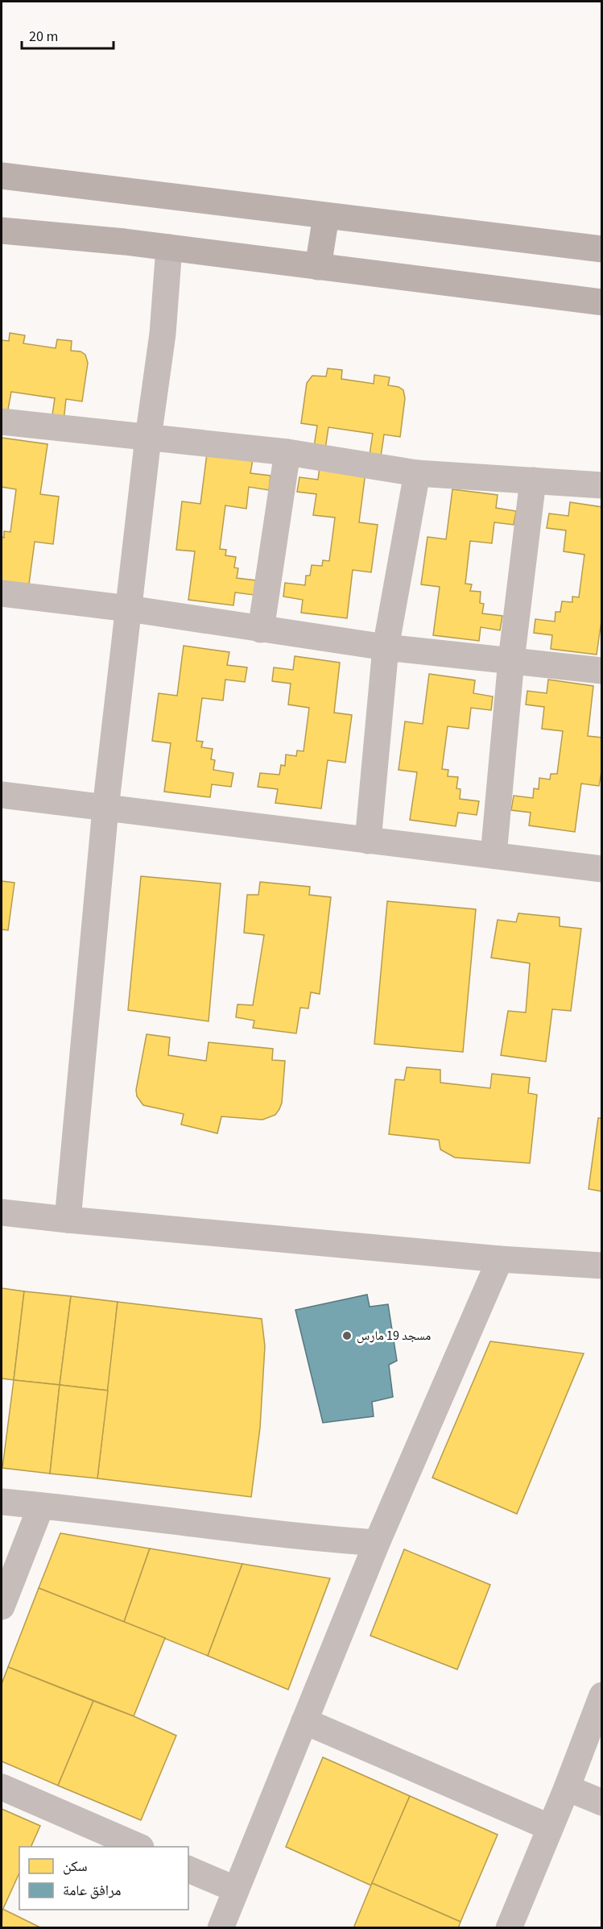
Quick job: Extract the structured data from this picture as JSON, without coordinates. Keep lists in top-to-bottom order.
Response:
{
  "places": ["مسجد 19 مارس"],
  "legend": ["سكن", "مرافق عامة"],
  "scale_bar": "20 m"
}
